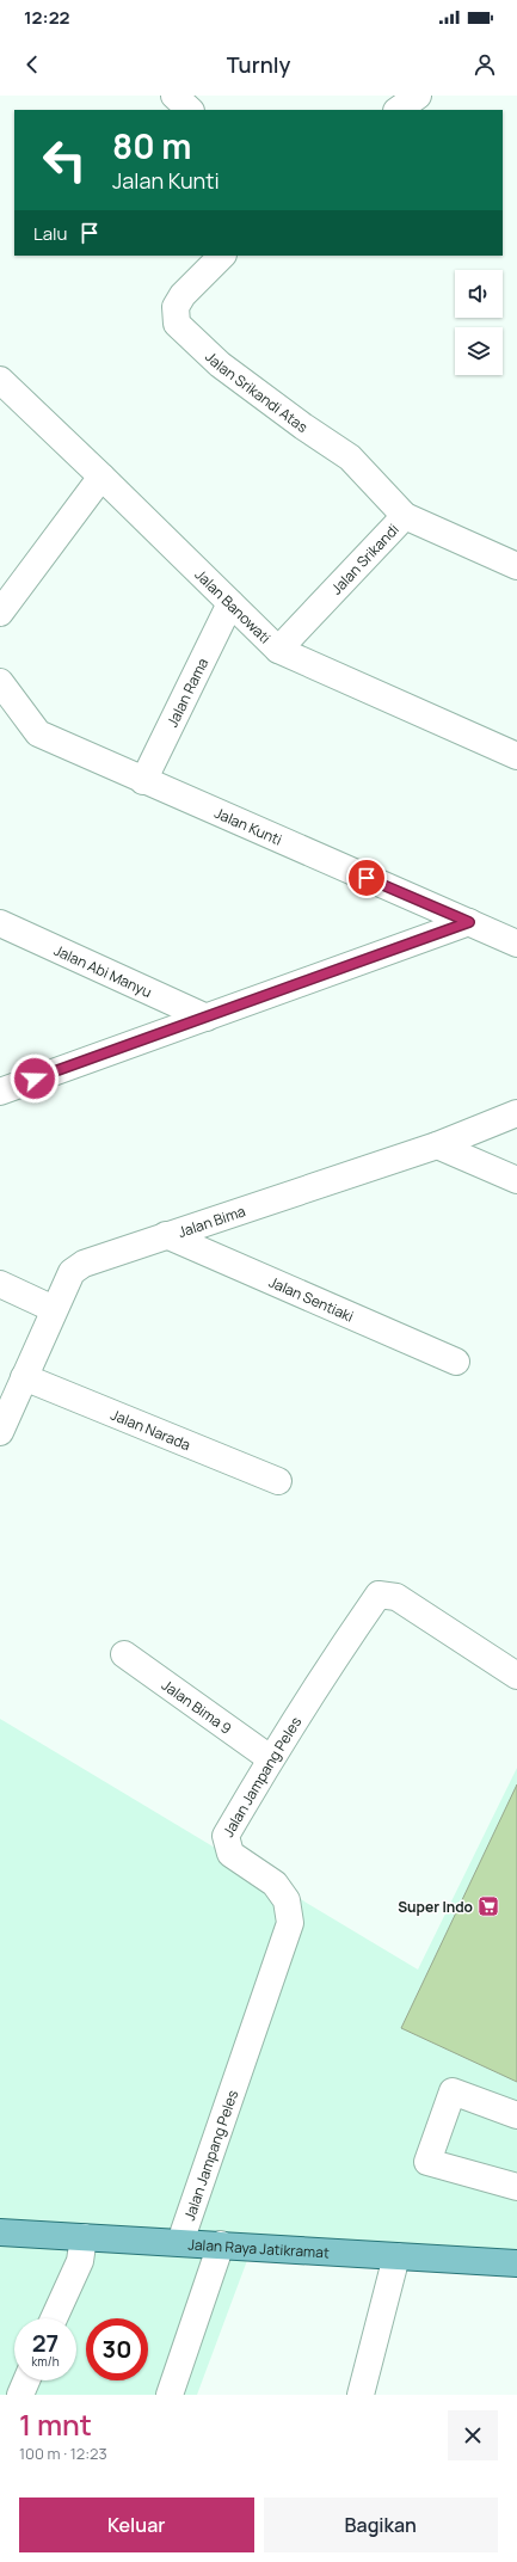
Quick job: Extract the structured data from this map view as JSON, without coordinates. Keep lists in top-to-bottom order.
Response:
{
  "streets": {
    "main road": ["Jalan Raya Jatikramat"],
    "street": [
      "Jalan Srikandi Atas",
      "Jalan Srikandi",
      "Jalan Banowati",
      "Jalan Rama",
      "Jalan Kunti",
      "Jalan Abi Manyu",
      "Jalan Bima",
      "Jalan Sentiaki",
      "Jalan Narada",
      "Jalan Bima 9",
      "Jalan Jampang Peles"
    ]
  },
  "crossings": [
    ["Jalan Srikandi Atas", "Jalan Srikandi"],
    ["Jalan Srikandi", "Jalan Banowati"],
    ["Jalan Banowati", "Jalan Rama"],
    ["Jalan Rama", "Jalan Kunti"],
    ["Jalan Bima", "Jalan Sentiaki"],
    ["Jalan Bima", "Jalan Narada"],
    ["Jalan Bima 9", "Jalan Jampang Peles"],
    ["Jalan Jampang Peles", "Jalan Raya Jatikramat"]
  ],
  "places": {
    "supermarket": ["Super Indo"]
  },
  "page": {
    "status": "12:22",
    "header": "Turnly",
    "turn": ["80 m", "Jalan Kunti"],
    "then": "Lalu",
    "speed": "27 km/h",
    "limit": "30",
    "heading": ["1 mnt", "100 m · 12:23"],
    "buttons": ["Keluar", "Bagikan"]
  }
}
